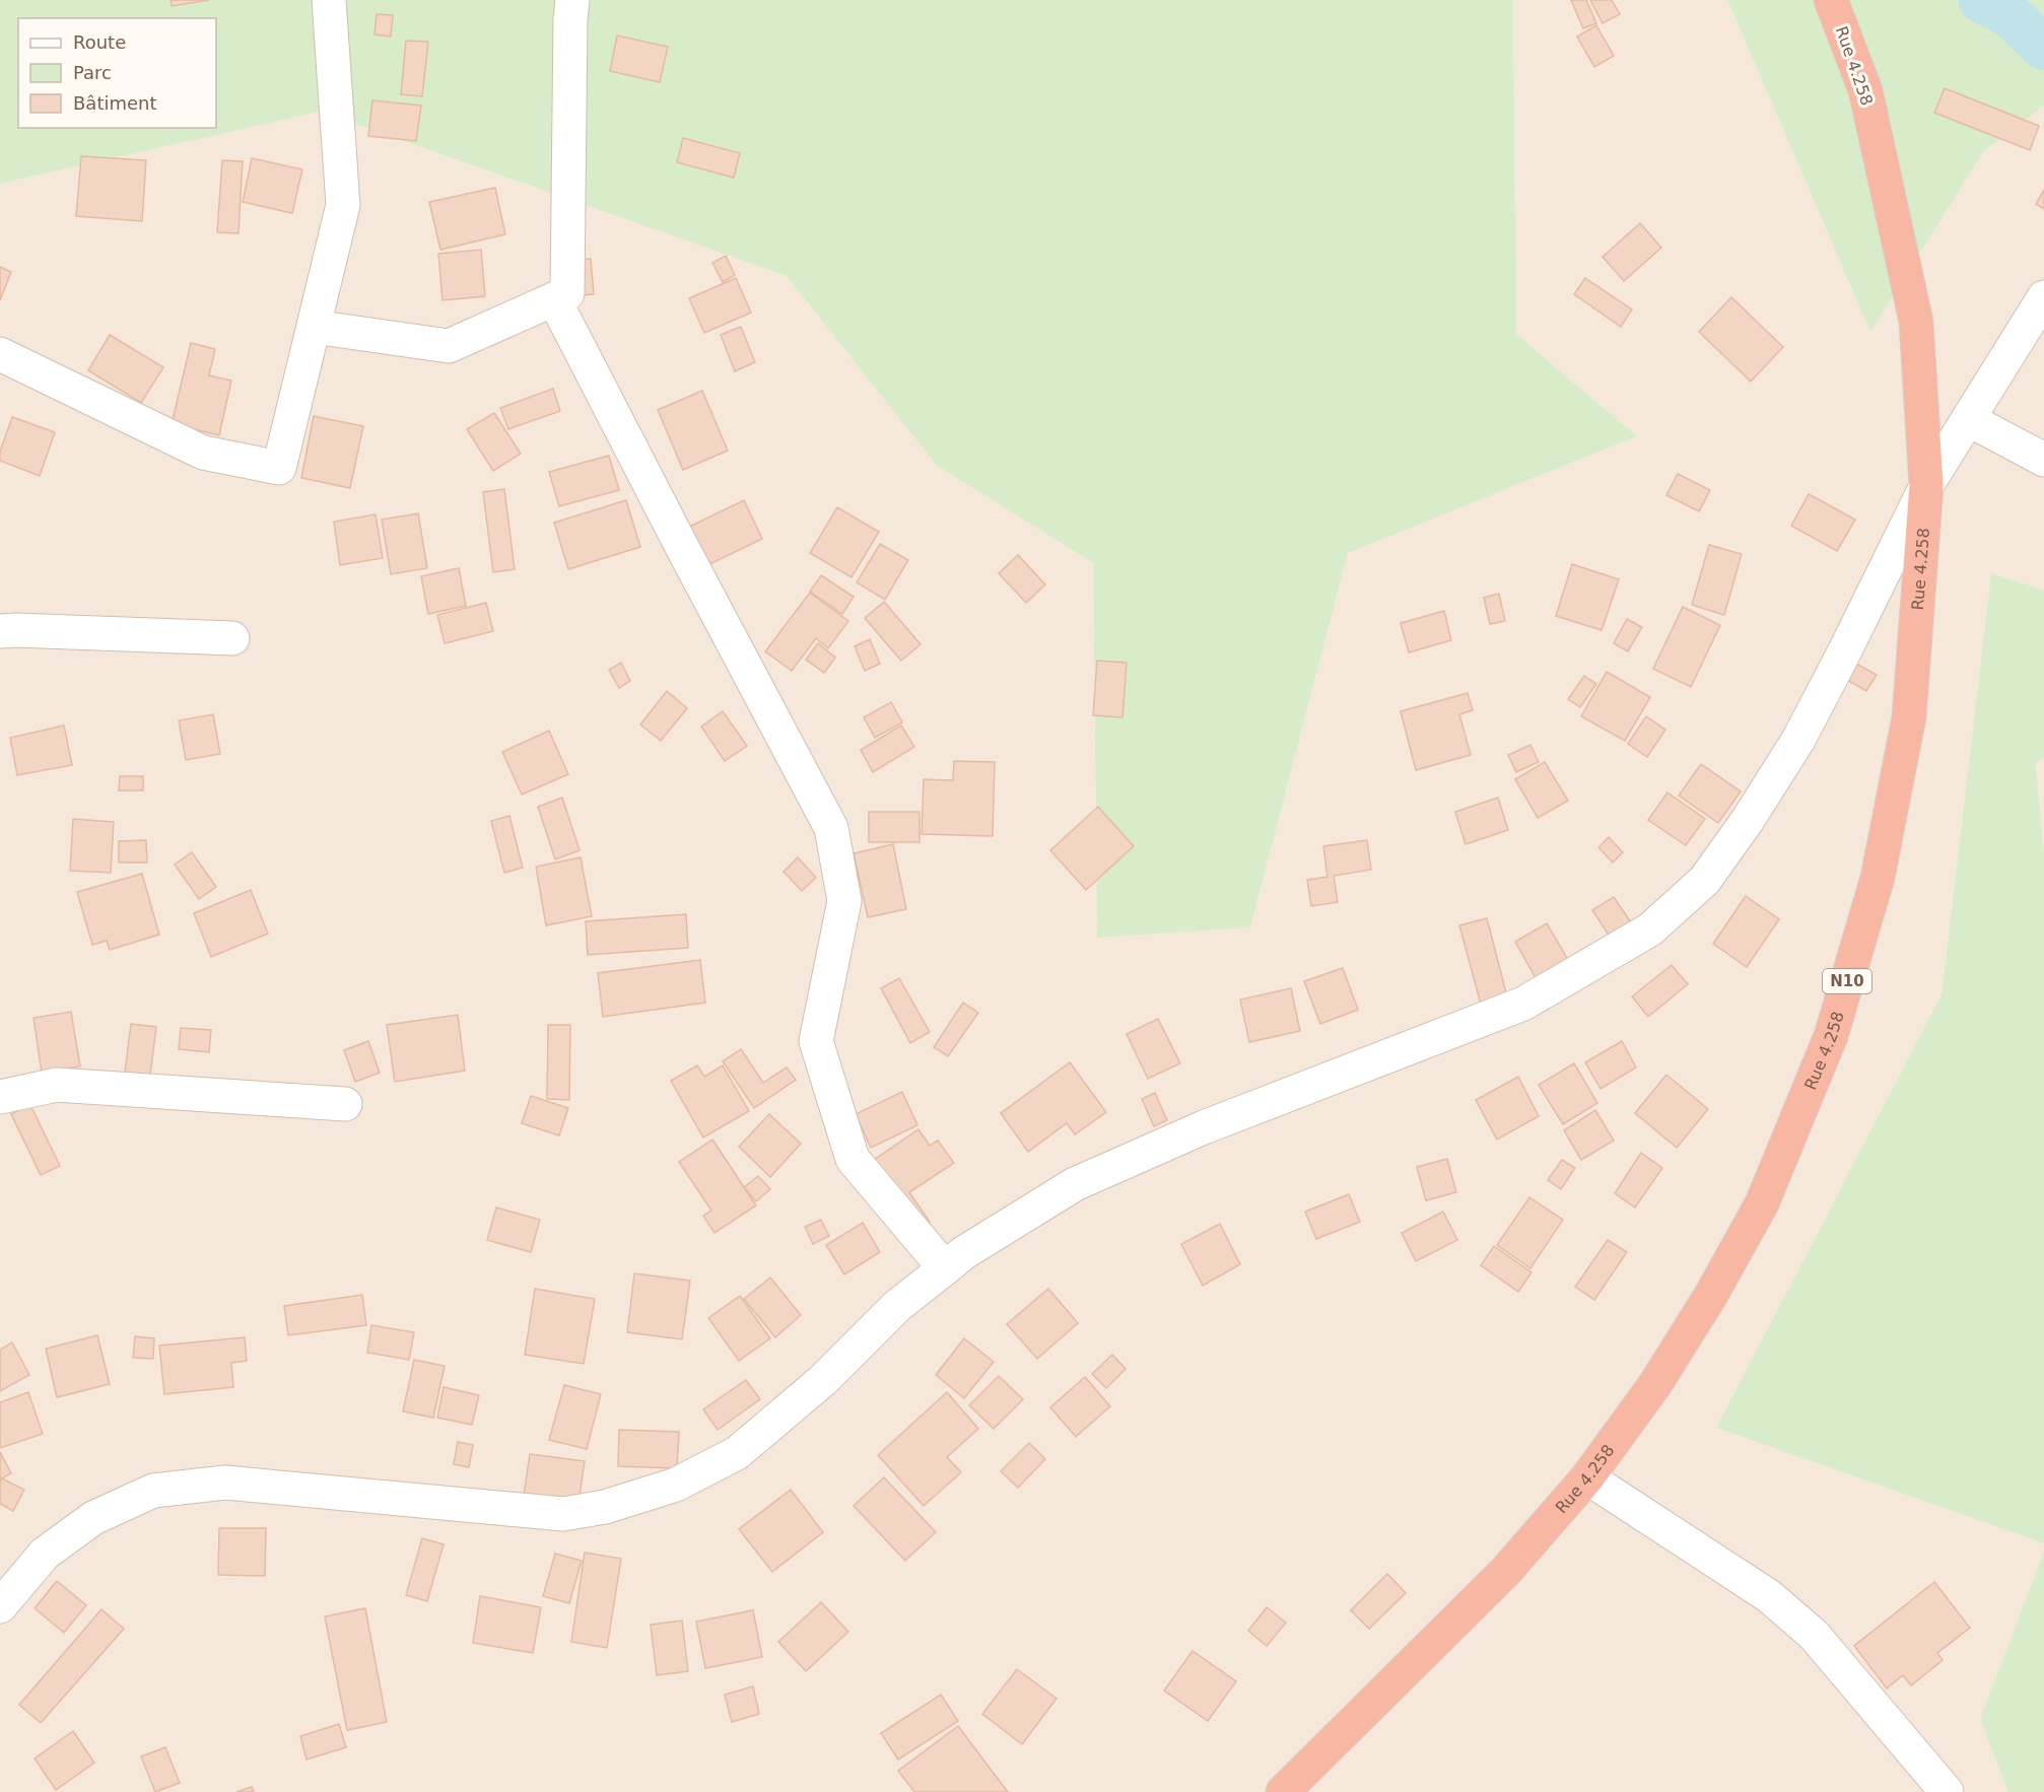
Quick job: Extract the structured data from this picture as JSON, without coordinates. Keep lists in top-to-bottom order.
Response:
{
  "streets": {
    "highway": ["Rue 4.258", "N10"]
  },
  "legend": ["Route", "Parc", "Bâtiment"]
}
